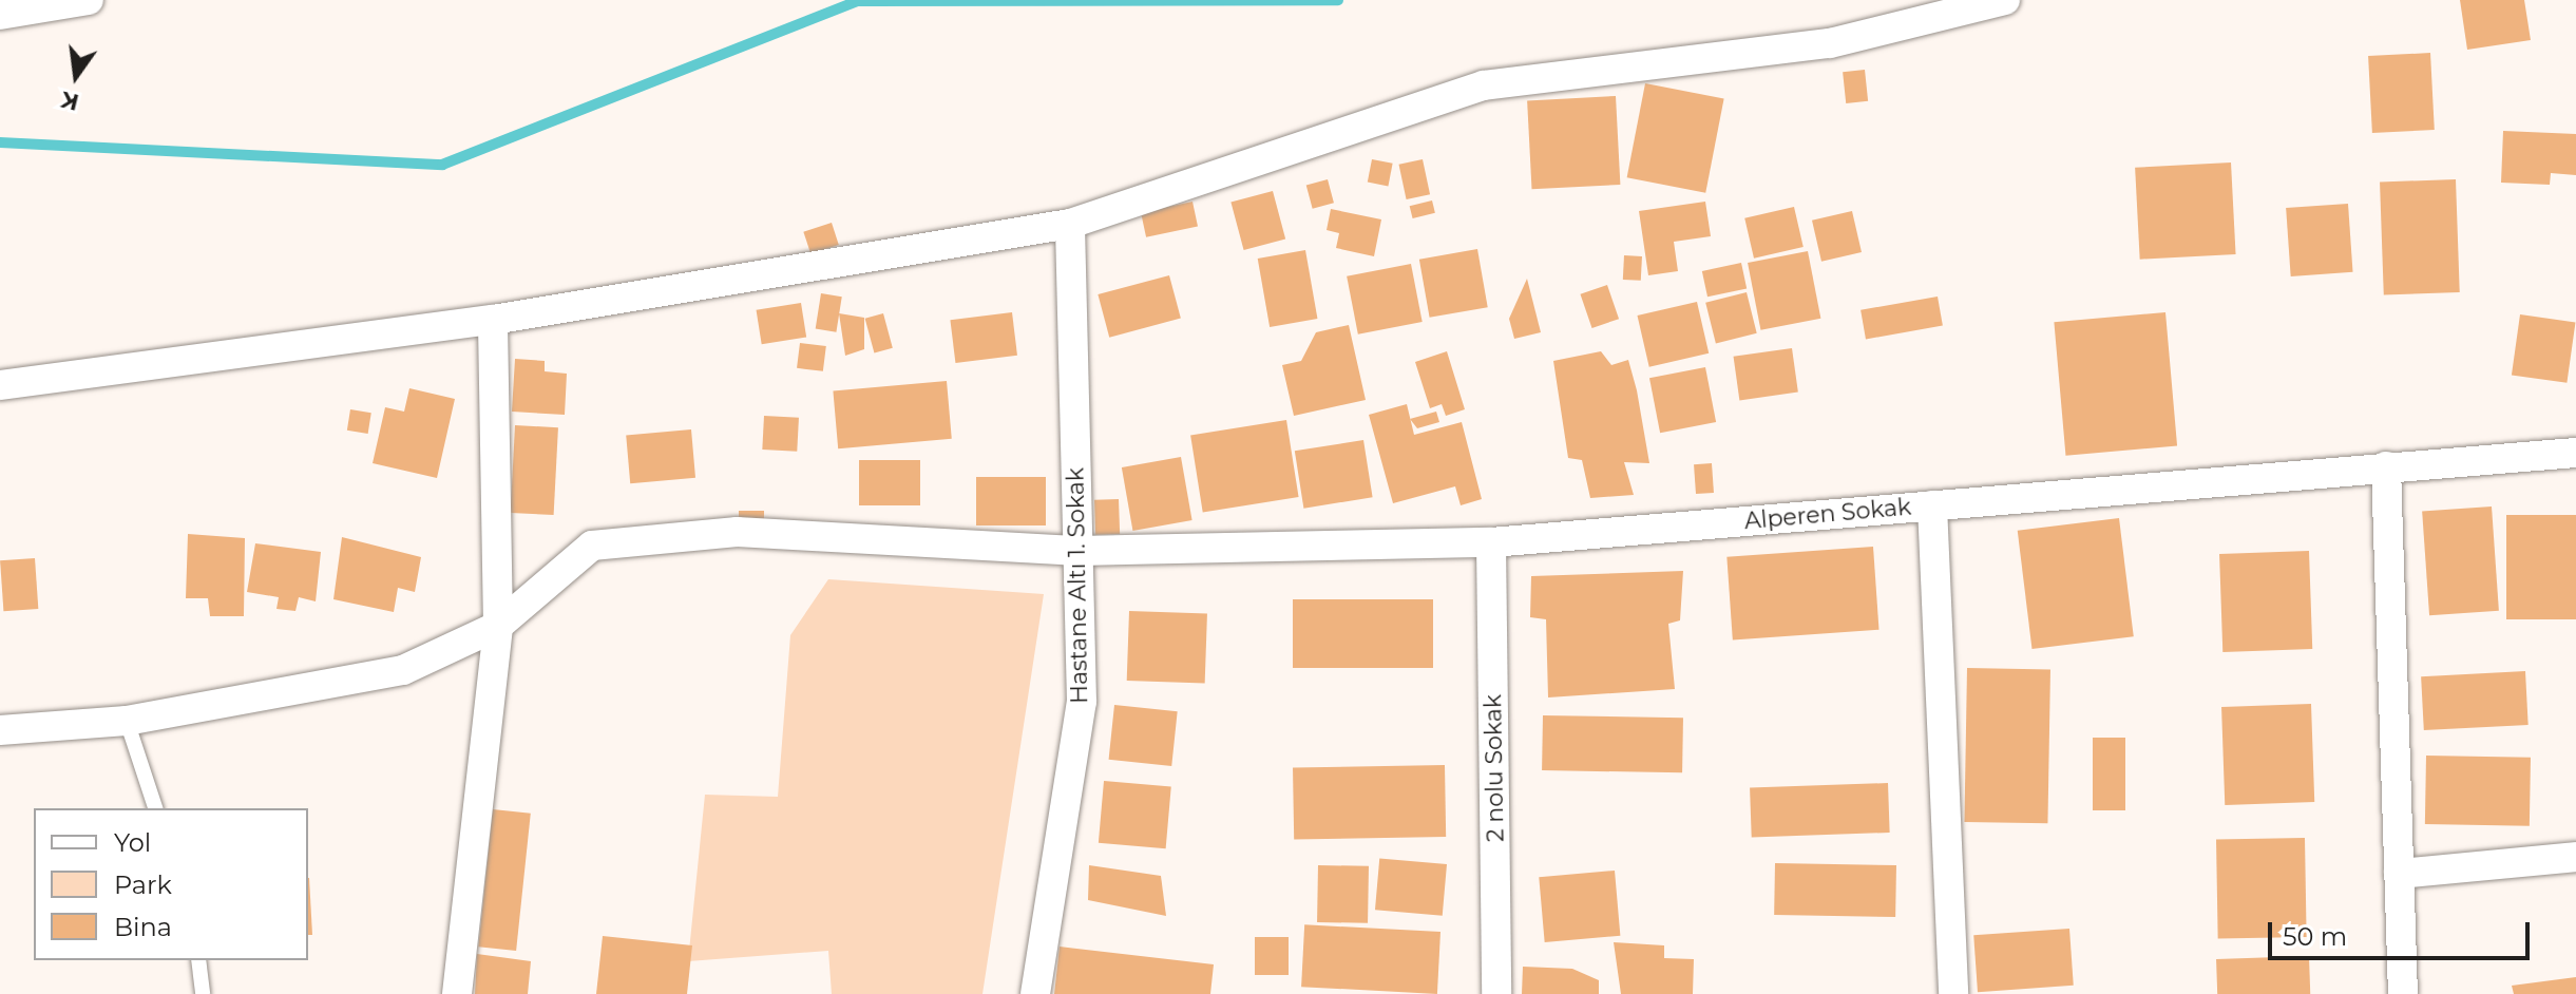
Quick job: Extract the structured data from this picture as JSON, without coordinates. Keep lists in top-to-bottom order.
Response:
{
  "streets": {
    "street": ["Alperen Sokak", "Hastane Altı 1. Sokak", "2 nolu Sokak"]
  },
  "crossings": [
    ["Alperen Sokak", "Hastane Altı 1. Sokak"],
    ["Alperen Sokak", "2 nolu Sokak"]
  ],
  "legend": ["Yol", "Park", "Bina"],
  "scale_bar": "50 m",
  "north": "bottom"
}
